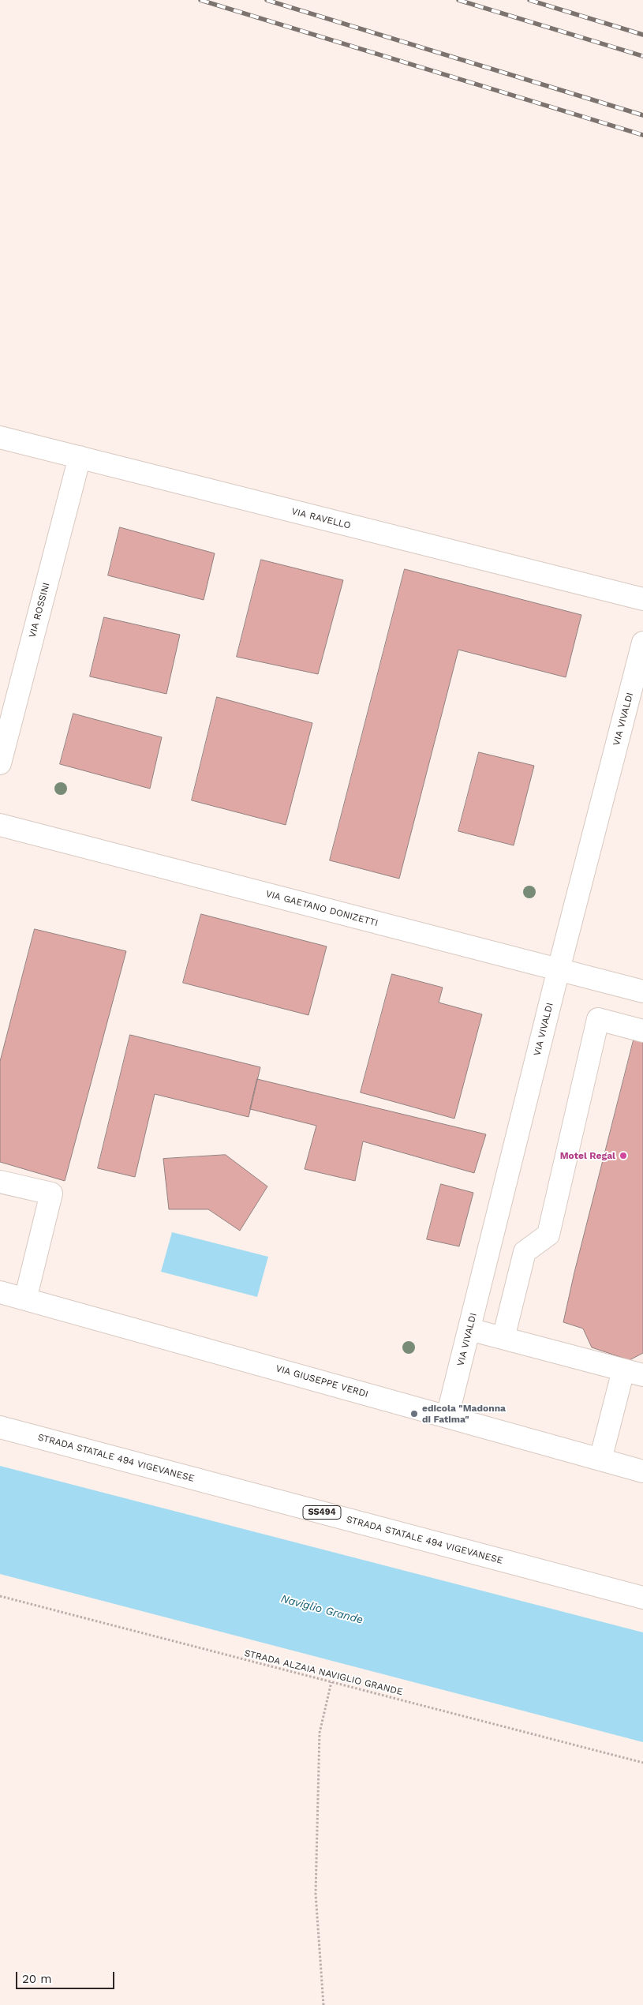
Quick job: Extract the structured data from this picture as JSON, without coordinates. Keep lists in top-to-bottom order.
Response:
{
  "streets": {
    "street": [
      "VIA RAVELLO",
      "VIA ROSSINI",
      "VIA VIVALDI",
      "VIA GAETANO DONIZETTI",
      "VIA GIUSEPPE VERDI",
      "STRADA STATALE 494 VIGEVANESE",
      "SS494"
    ],
    "path": ["STRADA ALZAIA NAVIGLIO GRANDE"]
  },
  "crossings": [
    ["VIA RAVELLO", "VIA ROSSINI"],
    ["VIA VIVALDI", "VIA GAETANO DONIZETTI"],
    ["VIA VIVALDI", "VIA GIUSEPPE VERDI"]
  ],
  "water": ["Naviglio Grande"],
  "places": ["Motel Regal", "edicola \"Madonna di Fatima\""],
  "scale_bar": "20 m"
}
